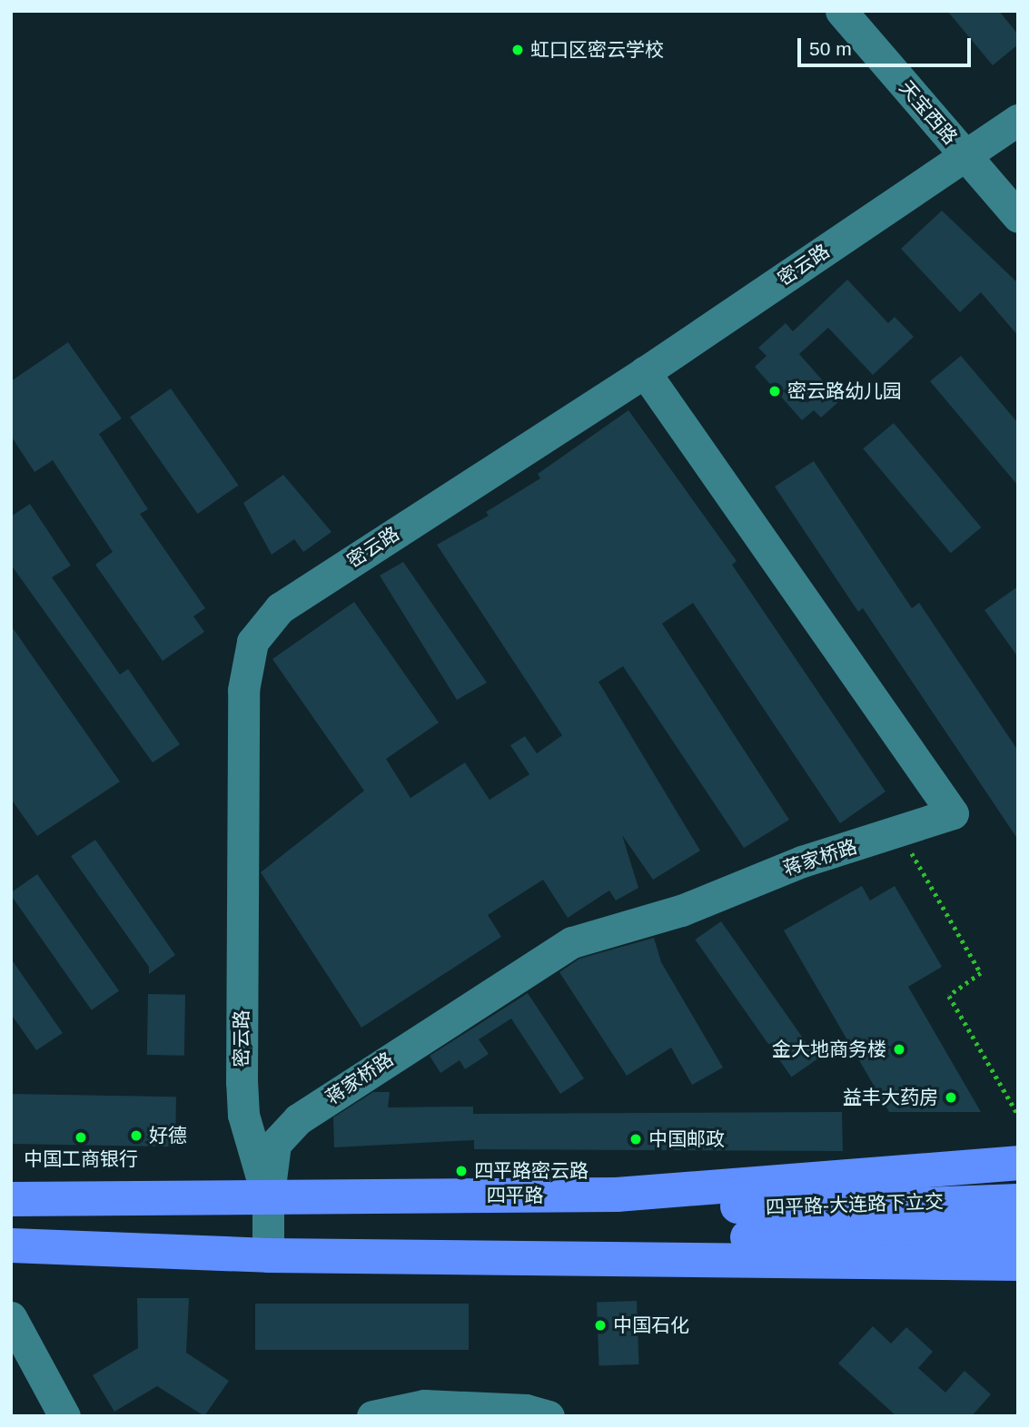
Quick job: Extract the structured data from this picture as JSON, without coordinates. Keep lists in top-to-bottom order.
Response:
{
  "streets": {
    "main road": ["四平路", "四平路-大连路下立交"],
    "street": ["天宝西路", "密云路", "蒋家桥路"]
  },
  "crossings": [
    ["天宝西路", "密云路"],
    ["密云路", "蒋家桥路"],
    ["密云路", "四平路"],
    ["蒋家桥路", "四平路"],
    ["四平路", "四平路-大连路下立交"]
  ],
  "places": [
    "虹口区密云学校",
    "密云路幼儿园",
    "金大地商务楼",
    "益丰大药房",
    "好德",
    "中国工商银行",
    "中国邮政",
    "四平路密云路",
    "中国石化"
  ],
  "scale_bar": "50 m"
}
